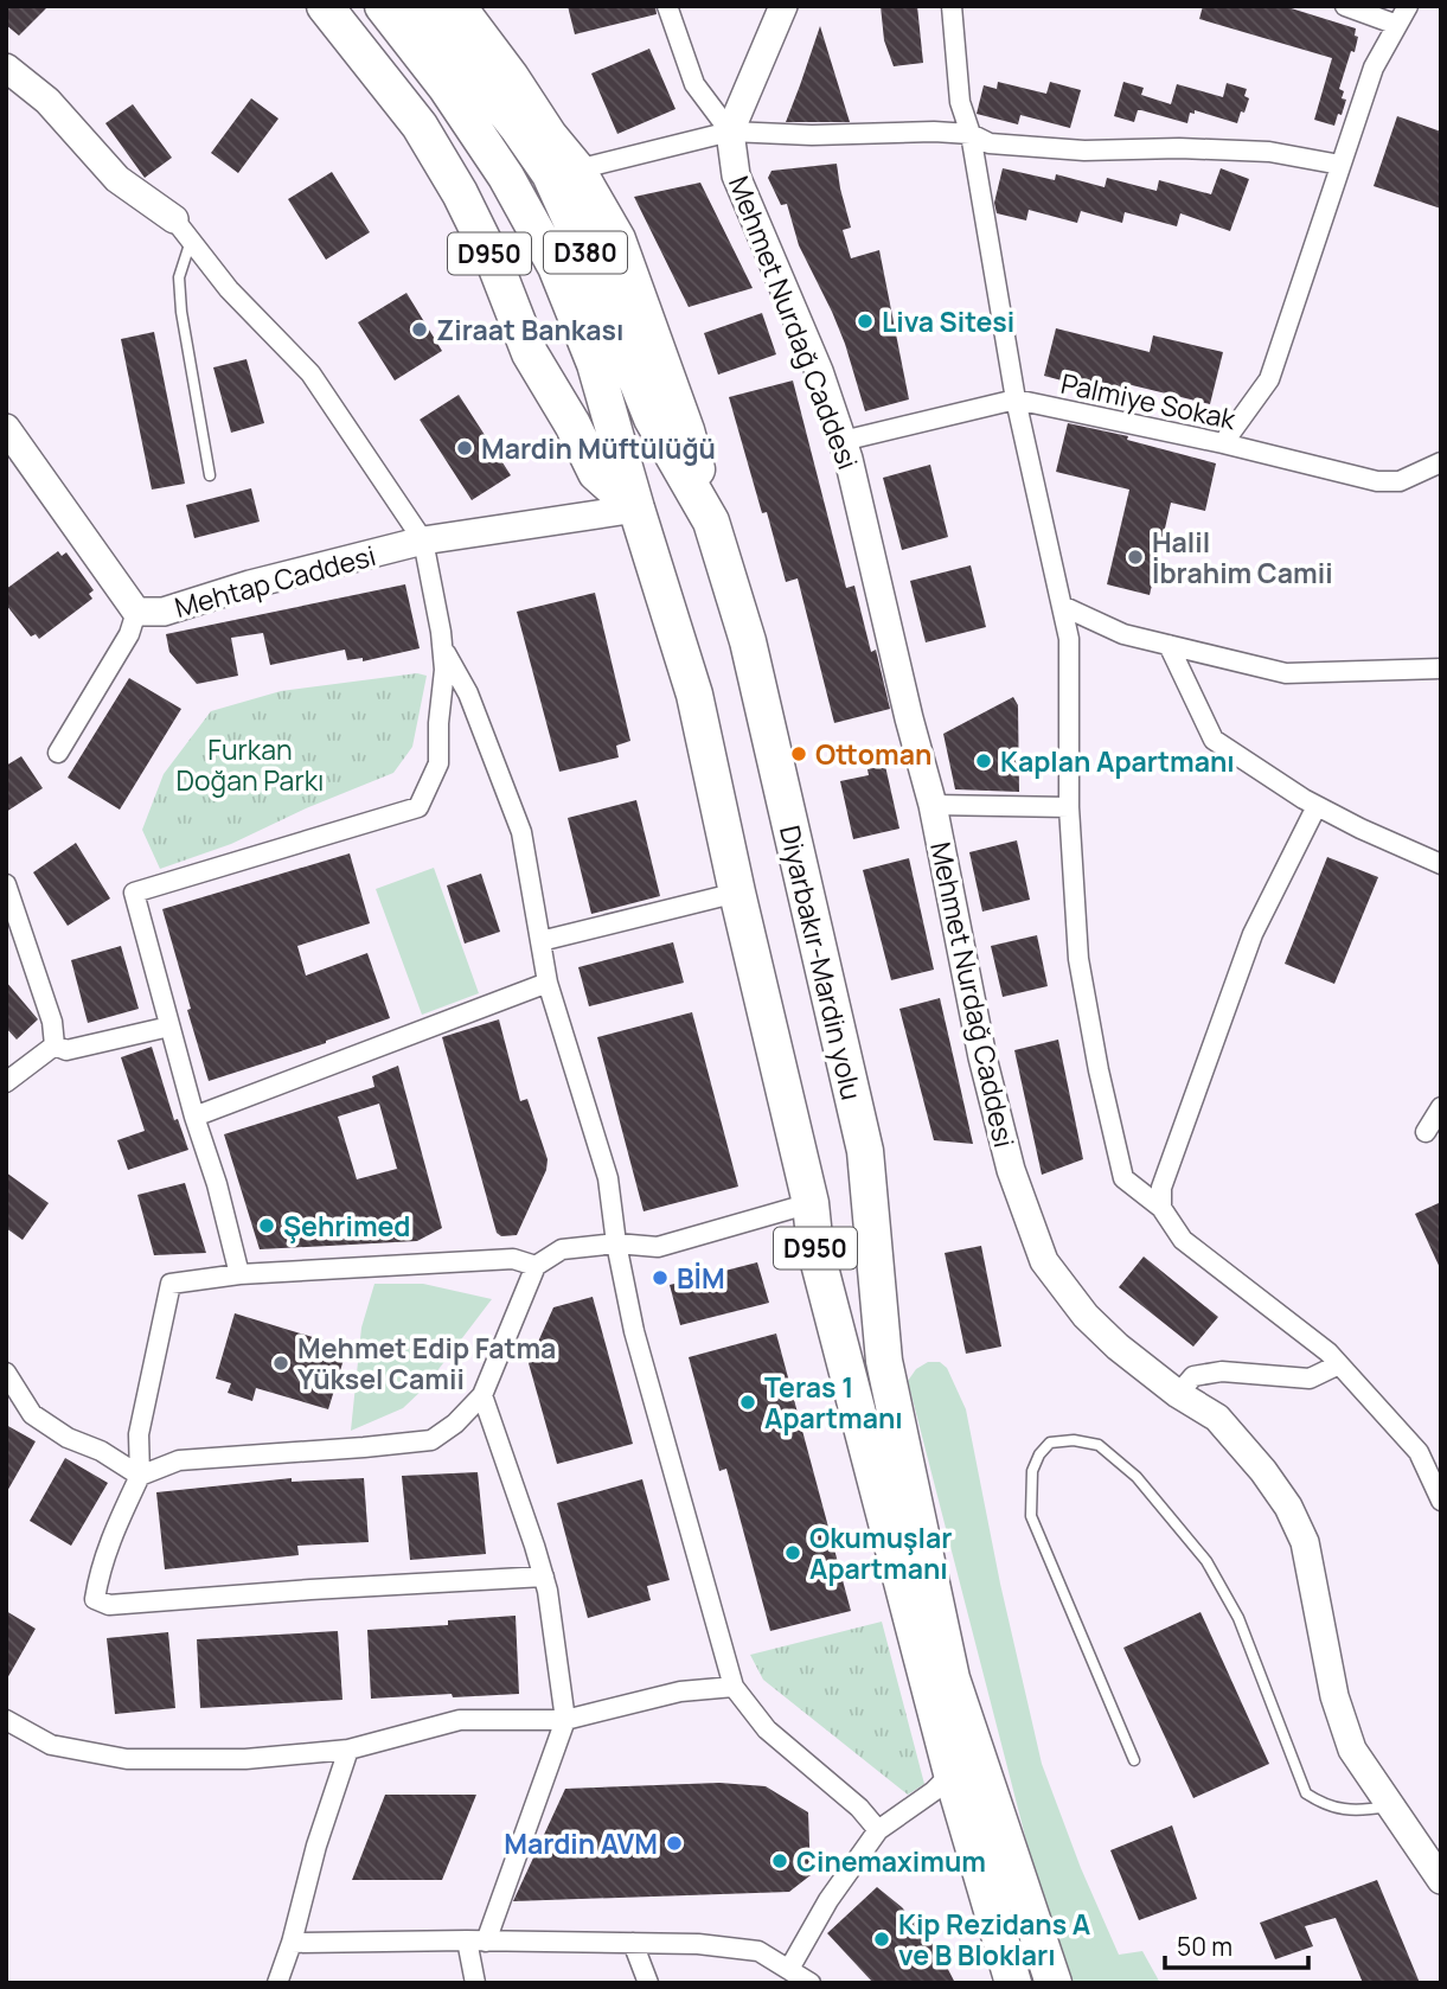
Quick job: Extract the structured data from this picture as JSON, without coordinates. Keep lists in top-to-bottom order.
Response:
{
  "streets": {
    "highway": ["D380", "D950", "Diyarbakır-Mardin yolu"],
    "street": ["Mehmet Nurdağ Caddesi", "Palmiye Sokak", "Mehtap Caddesi"]
  },
  "crossings": [
    ["D380", "D950"],
    ["D380", "Mehtap Caddesi"],
    ["D950", "Mehtap Caddesi"],
    ["D950", "Diyarbakır-Mardin yolu"],
    ["Mehmet Nurdağ Caddesi", "Palmiye Sokak"]
  ],
  "parks": ["Furkan Doğan Parkı"],
  "places": [
    "Liva Sitesi",
    "Ziraat Bankası",
    "Mardin Müftülüğü",
    "Halil İbrahim Camii",
    "Ottoman",
    "Kaplan Apartmanı",
    "Şehrimed",
    "BİM",
    "Mehmet Edip Fatma Yüksel Camii",
    "Teras 1 Apartmanı",
    "Okumuşlar Apartmanı",
    "Mardin AVM",
    "Cinemaximum",
    "Kip Rezidans A ve B Blokları"
  ],
  "scale_bar": "50 m"
}
